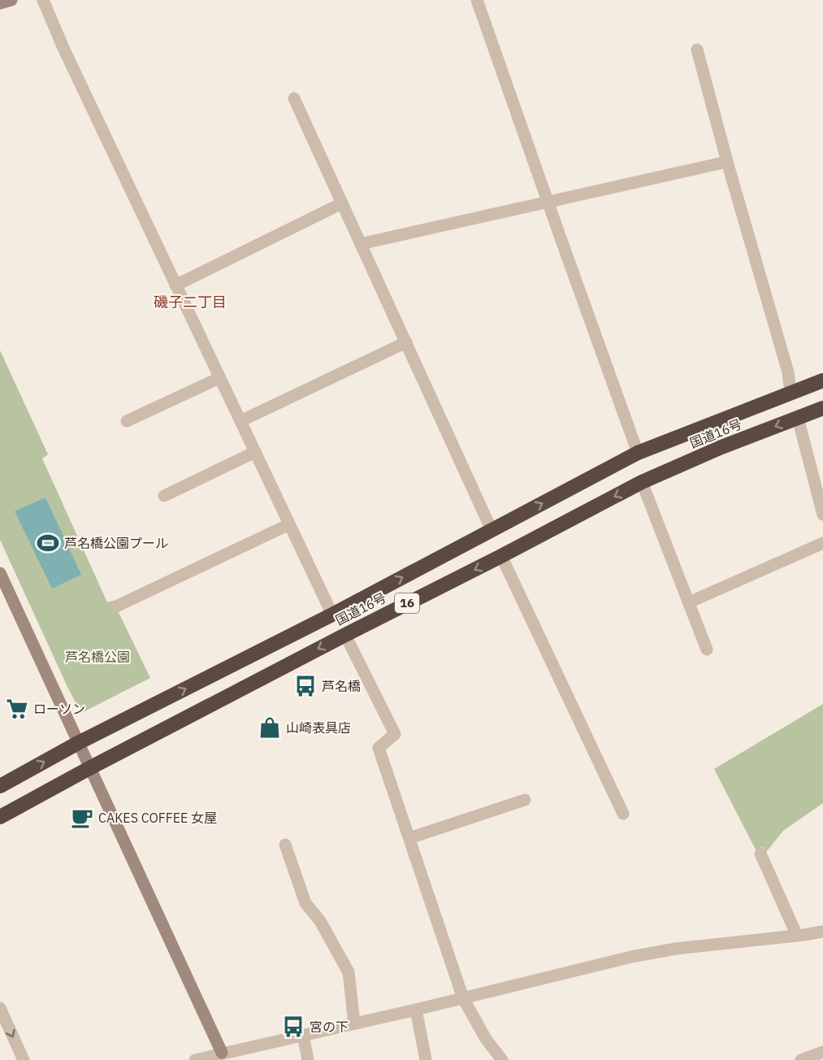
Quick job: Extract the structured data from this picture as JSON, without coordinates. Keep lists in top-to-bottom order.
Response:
{
  "streets": {
    "highway": ["国道16号", "16"]
  },
  "districts": ["磯子二丁目"],
  "parks": ["芦名橋公園"],
  "places": {
    "sports": ["芦名橋公園プール"],
    "bus stop": ["芦名橋", "宮の下"],
    "supermarket": ["ローソン"],
    "shop": ["山崎表具店"],
    "cafe": ["CAKES COFFEE 女屋"]
  }
}
